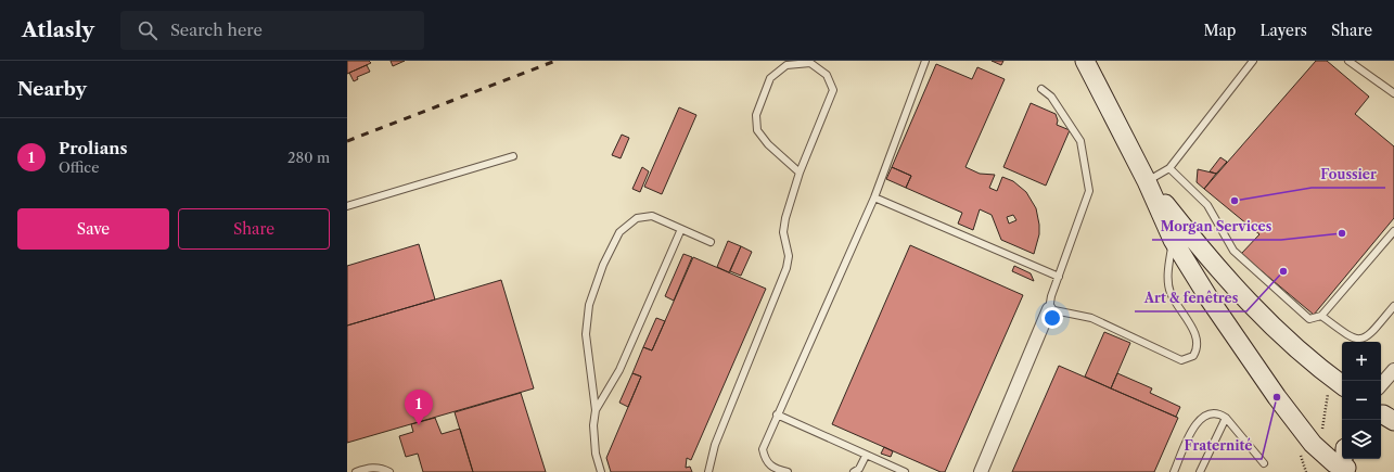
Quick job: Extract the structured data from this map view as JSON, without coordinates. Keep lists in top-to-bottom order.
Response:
{
  "places": [
    "Foussier",
    "Morgan Services",
    "Art & fenêtres",
    "Fraternité"
  ],
  "page": {
    "header": "Atlasly",
    "search": "Search here",
    "nav": ["Map", "Layers", "Share"],
    "heading": "Nearby",
    "list": [
      {
        "mark": "1",
        "name": "Prolians",
        "note": "Office",
        "value": "280 m"
      }
    ],
    "buttons": ["Save", "Share"],
    "map_buttons": ["+", "−"],
    "pins": "1"
  }
}
